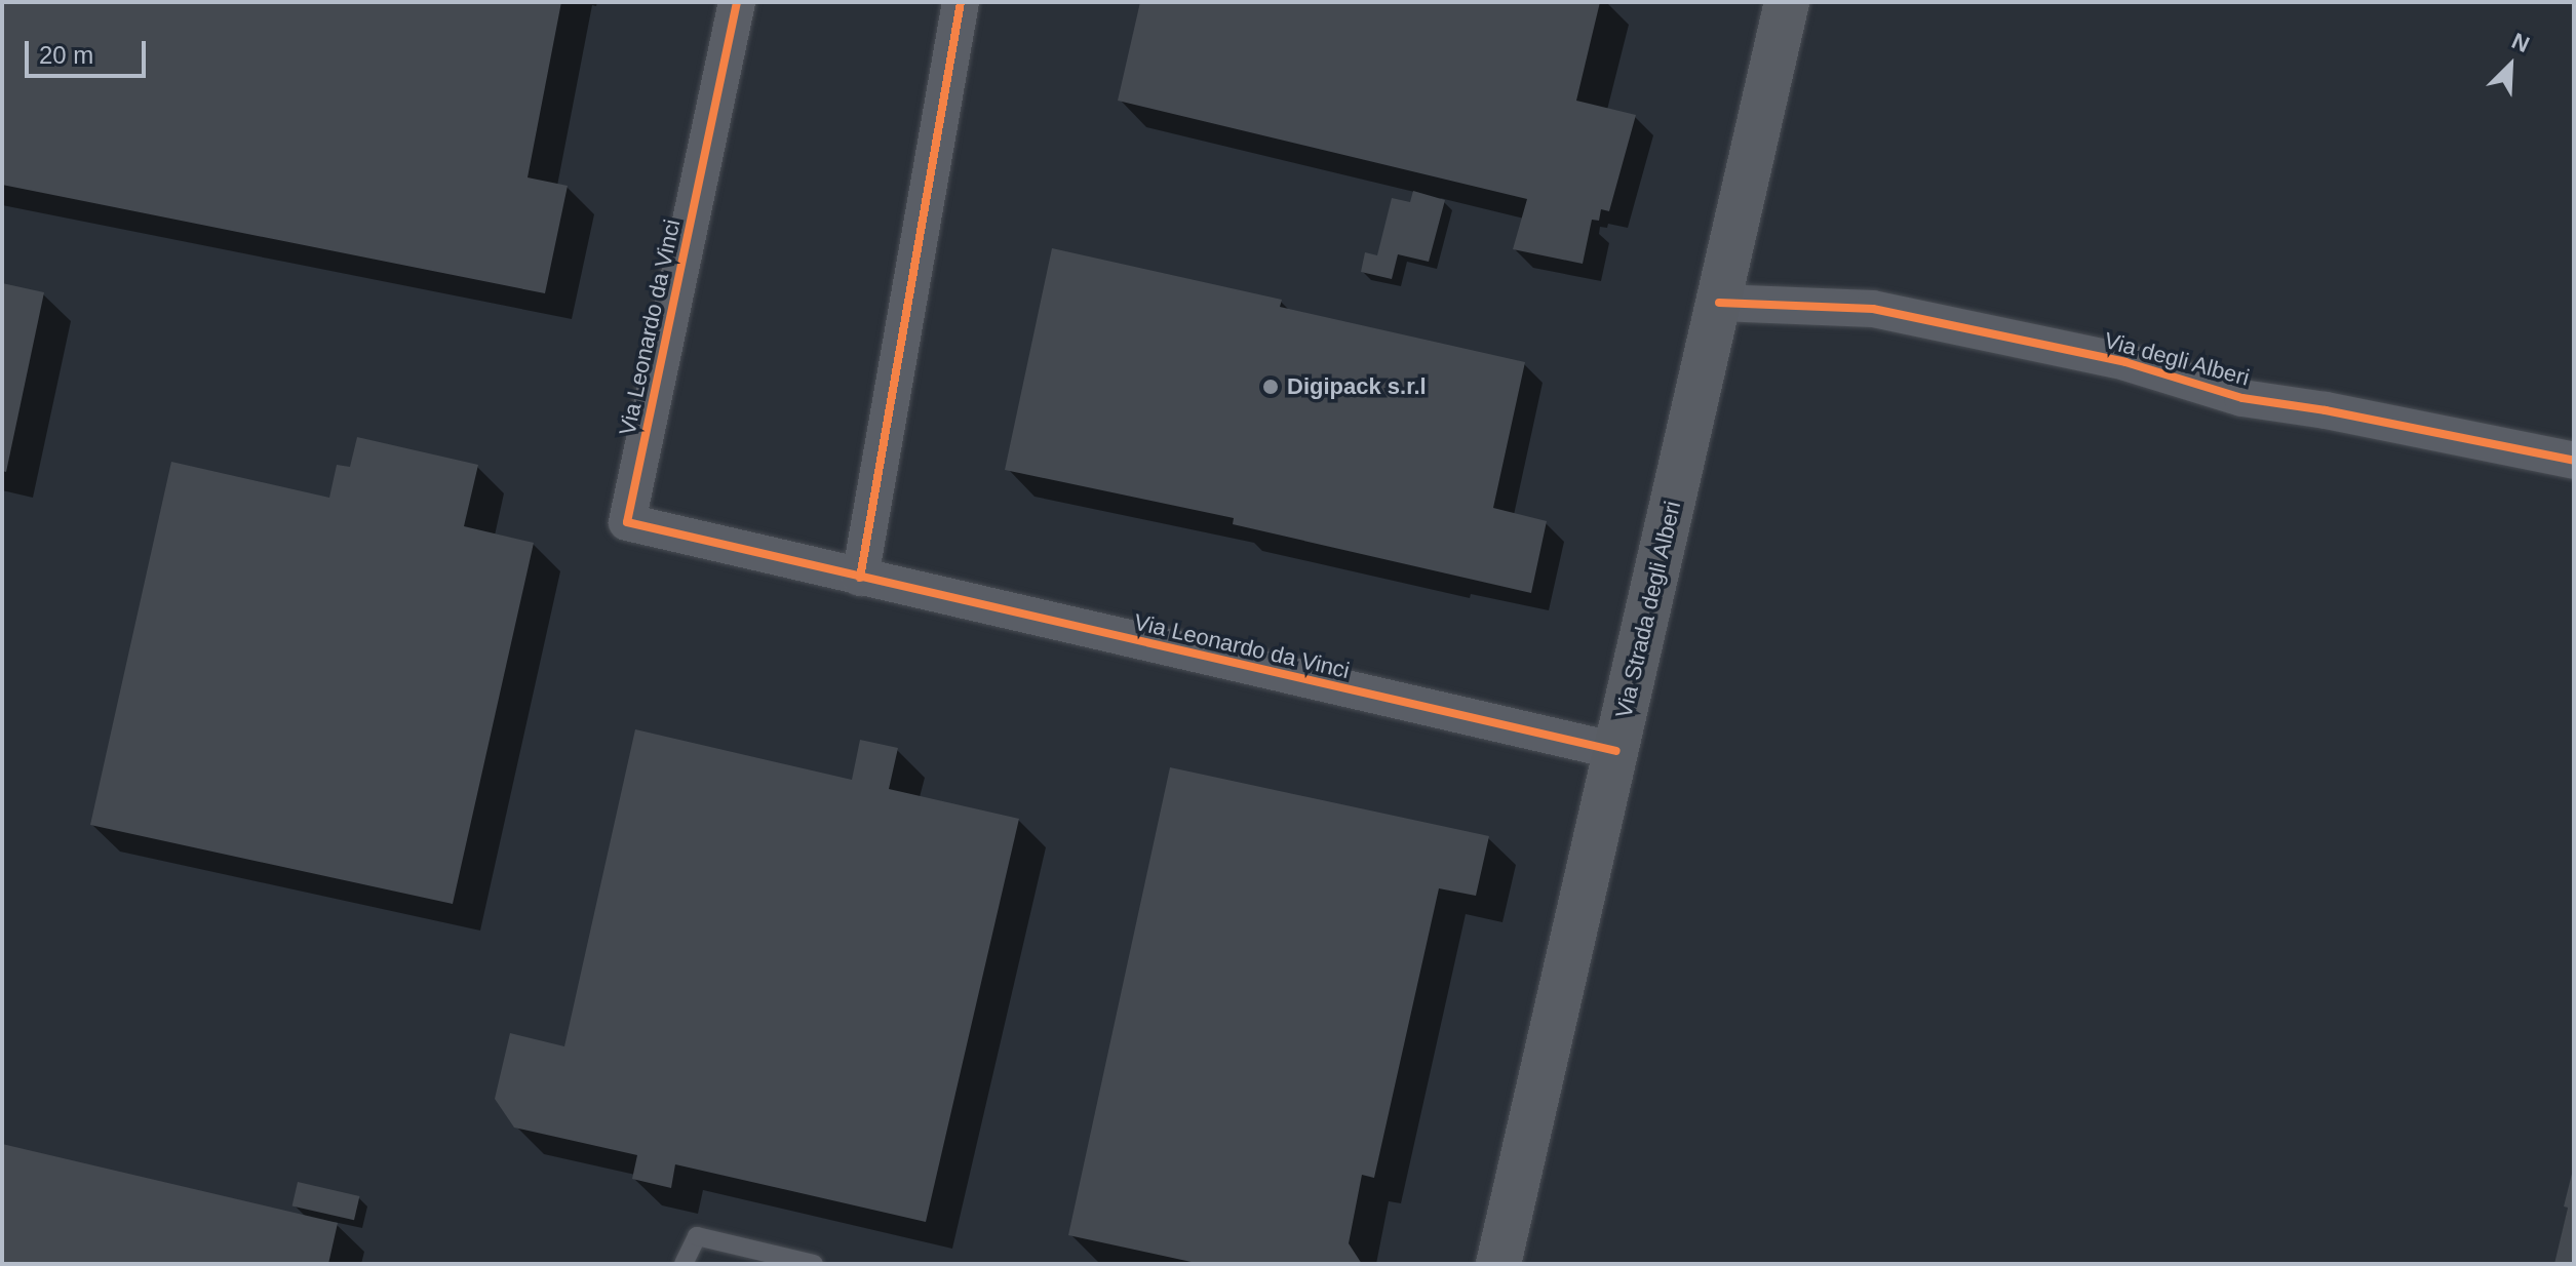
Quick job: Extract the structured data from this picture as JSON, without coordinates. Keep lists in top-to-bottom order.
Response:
{
  "streets": {
    "main road": ["Via Strada degli Alberi"],
    "street": ["Via Leonardo da Vinci", "Via degli Alberi"]
  },
  "crossings": [
    ["Via Leonardo da Vinci", "Via Strada degli Alberi"],
    ["Via degli Alberi", "Via Strada degli Alberi"]
  ],
  "places": ["Digipack s.r.l"],
  "scale_bar": "20 m",
  "north": "top right"
}
